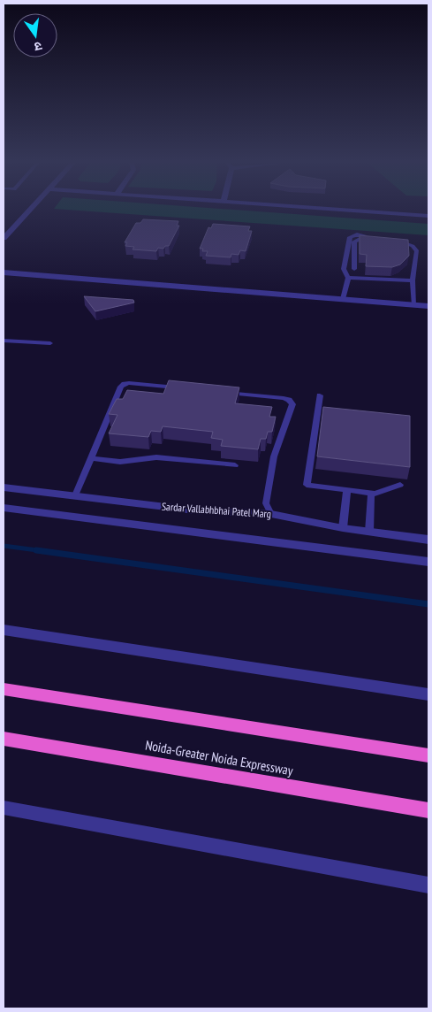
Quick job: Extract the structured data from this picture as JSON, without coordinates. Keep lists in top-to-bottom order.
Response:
{
  "streets": {
    "highway": ["Noida-Greater Noida Expressway"],
    "street": ["Sardar Vallabhbhai Patel Marg"]
  },
  "north": "bottom"
}
